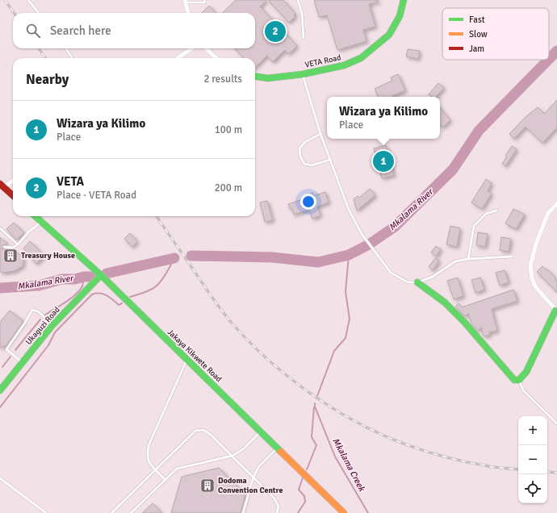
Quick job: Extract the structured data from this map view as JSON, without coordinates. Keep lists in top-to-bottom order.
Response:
{
  "streets": {
    "street": ["VETA Road", "Ukaguzi Road", "Jakaya Kikwete Road"]
  },
  "crossings": [
    ["Ukaguzi Road", "Jakaya Kikwete Road"]
  ],
  "water": ["Mkalama River", "Mkalama Creek"],
  "places": {
    "building": ["Treasury House", "Dodoma Convention Centre"]
  },
  "legend": ["Fast", "Slow", "Jam"],
  "page": {
    "search": "Search here",
    "pins": ["2", "1"],
    "heading": ["Nearby", "2 results"],
    "popup": ["Wizara ya Kilimo", "Place"],
    "list": [
      {
        "mark": "1",
        "name": "Wizara ya Kilimo",
        "note": "Place",
        "value": "100 m"
      },
      {
        "mark": "2",
        "name": "VETA",
        "note": "Place · VETA Road",
        "value": "200 m"
      }
    ],
    "map_buttons": ["+", "−"]
  }
}
